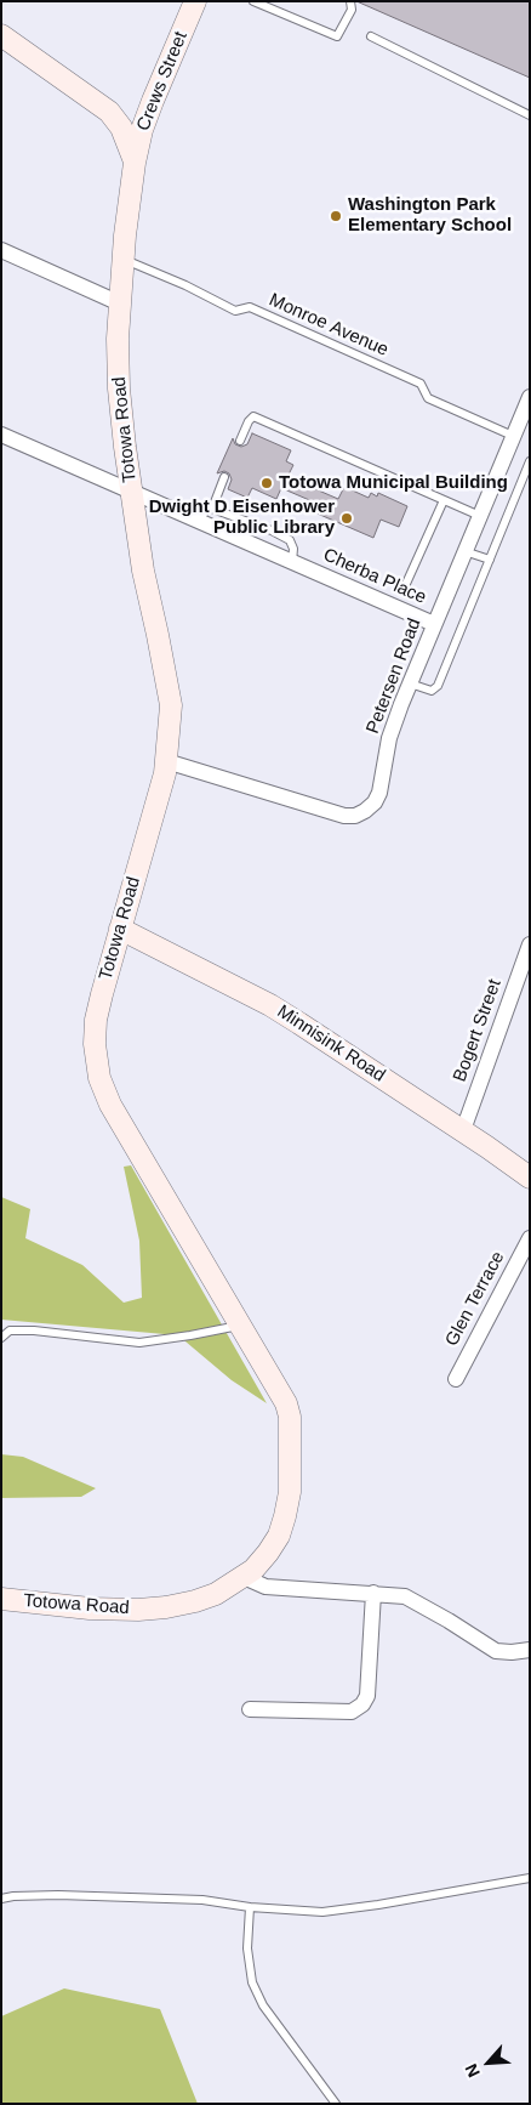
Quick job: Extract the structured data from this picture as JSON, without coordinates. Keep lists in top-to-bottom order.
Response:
{
  "streets": {
    "main road": ["Crews Street", "Totowa Road", "Minnisink Road"],
    "street": [
      "Cherba Place",
      "Petersen Road",
      "Bogert Street",
      "Glen Terrace"
    ],
    "lane": ["Monroe Avenue"]
  },
  "crossings": [
    ["Crews Street", "Totowa Road"],
    ["Monroe Avenue", "Totowa Road"],
    ["Monroe Avenue", "Petersen Road"],
    ["Totowa Road", "Cherba Place"],
    ["Totowa Road", "Petersen Road"],
    ["Totowa Road", "Minnisink Road"],
    ["Cherba Place", "Petersen Road"],
    ["Bogert Street", "Minnisink Road"]
  ],
  "places": ["Washington Park Elementary School", "Totowa Municipal Building", "Dwight D Eisenhower Public Library"],
  "north": "bottom left"
}
